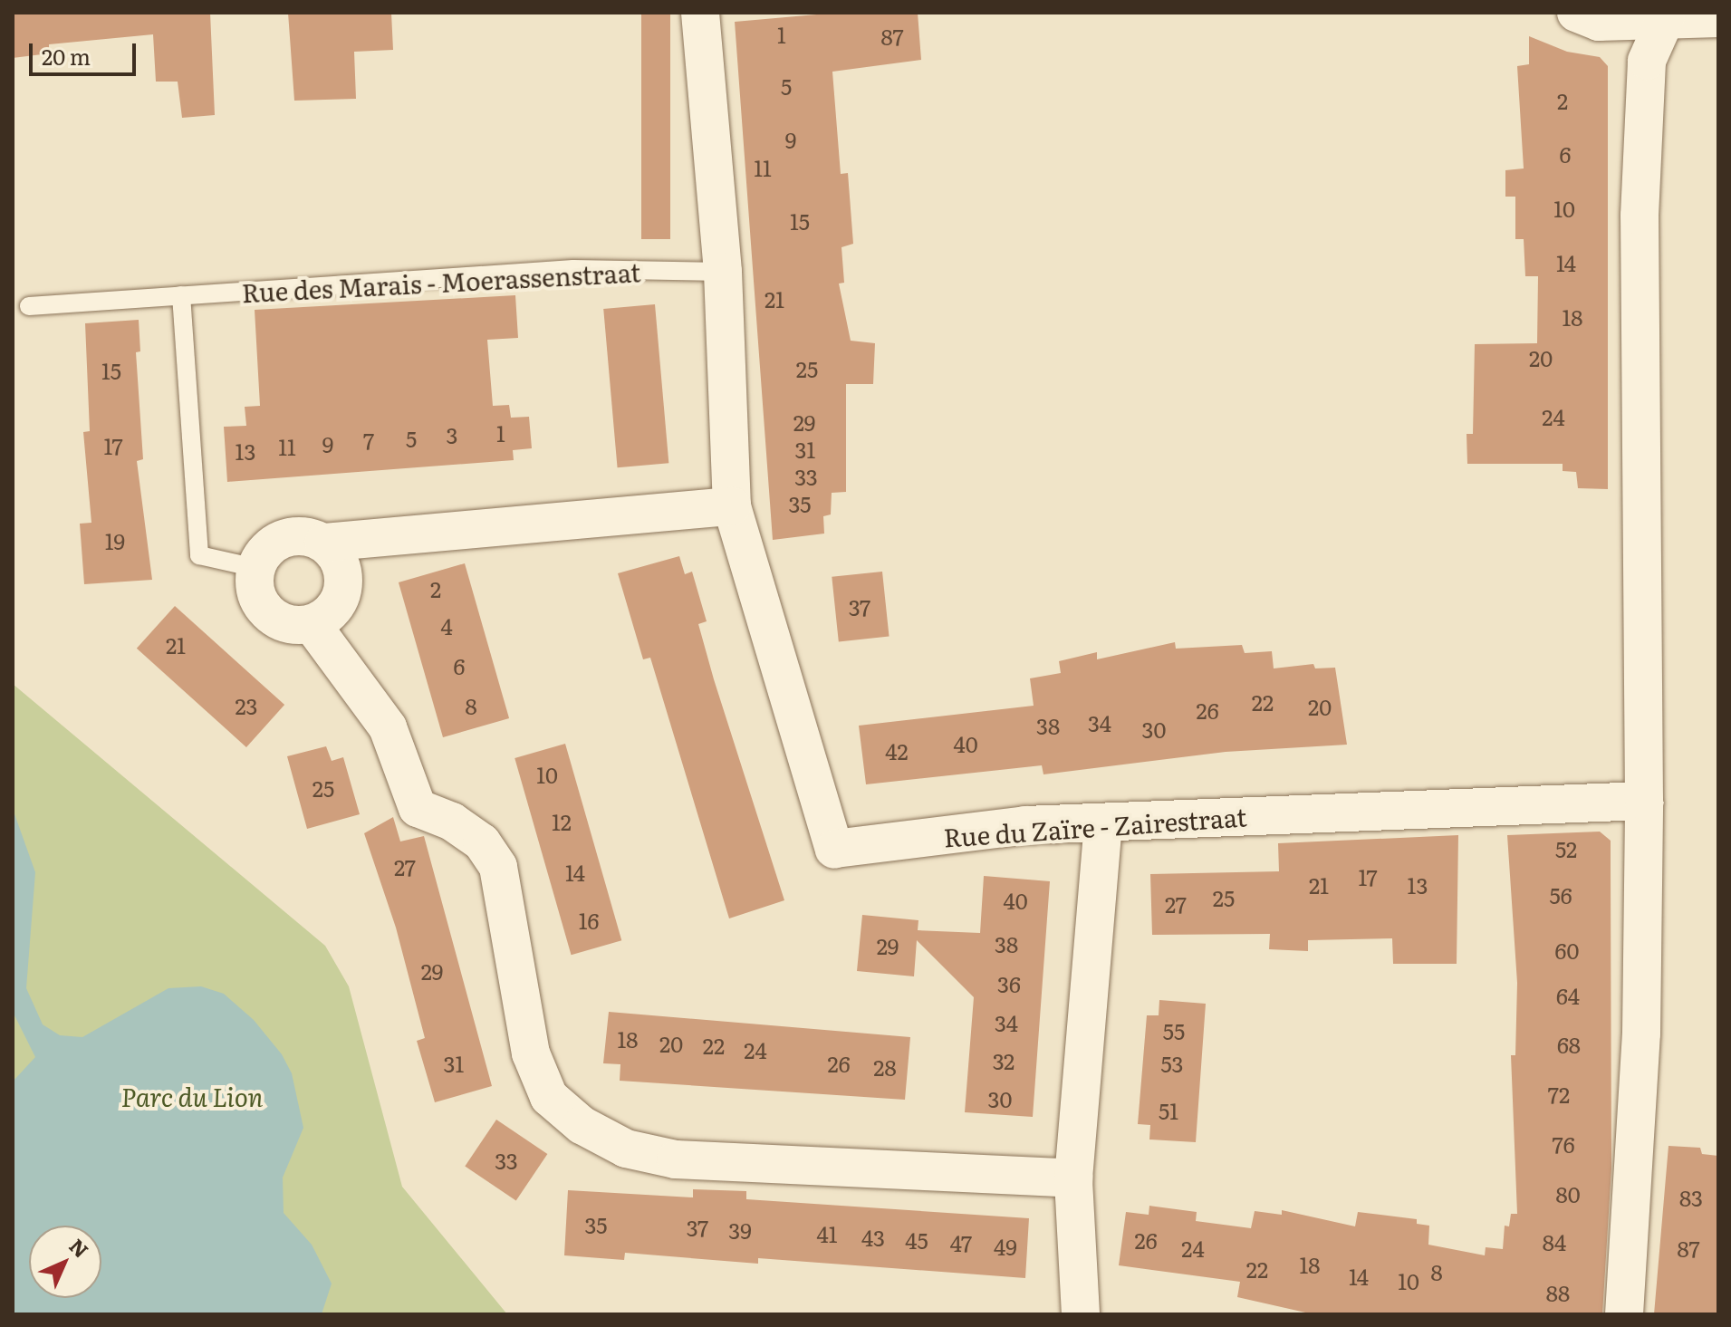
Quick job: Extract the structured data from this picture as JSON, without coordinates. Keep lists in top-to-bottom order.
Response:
{
  "streets": {
    "street": ["Rue du Zaïre - Zairestraat"],
    "lane": ["Rue des Marais - Moerassenstraat"]
  },
  "crossings": [
    ["Rue des Marais - Moerassenstraat", "Rue du Zaïre - Zairestraat"]
  ],
  "parks": ["Parc du Lion"],
  "house_numbers": [
    "1",
    "87",
    "5",
    "2",
    "9",
    "6",
    "11",
    "10",
    "15",
    "14",
    "21",
    "18",
    "20",
    "25",
    "15",
    "24",
    "29",
    "1",
    "3",
    "5",
    "7",
    "9",
    "17",
    "11",
    "31",
    "13",
    "33",
    "35",
    "19",
    "2",
    "37",
    "4",
    "21",
    "6",
    "22",
    "23",
    "8",
    "20",
    "26",
    "34",
    "38",
    "30",
    "40",
    "42",
    "10",
    "25",
    "12",
    "52",
    "27",
    "14",
    "17",
    "21",
    "13",
    "56",
    "25",
    "40",
    "27",
    "16",
    "38",
    "29",
    "60",
    "29",
    "36",
    "64",
    "34",
    "55",
    "18",
    "20",
    "68",
    "22",
    "24",
    "32",
    "31",
    "26",
    "53",
    "28",
    "72",
    "30",
    "51",
    "76",
    "33",
    "80",
    "83",
    "35",
    "37",
    "39",
    "41",
    "43",
    "45",
    "26",
    "84",
    "47",
    "49",
    "24",
    "87",
    "18",
    "22",
    "8",
    "14",
    "10",
    "88"
  ],
  "scale_bar": "20 m",
  "north": "top right"
}
